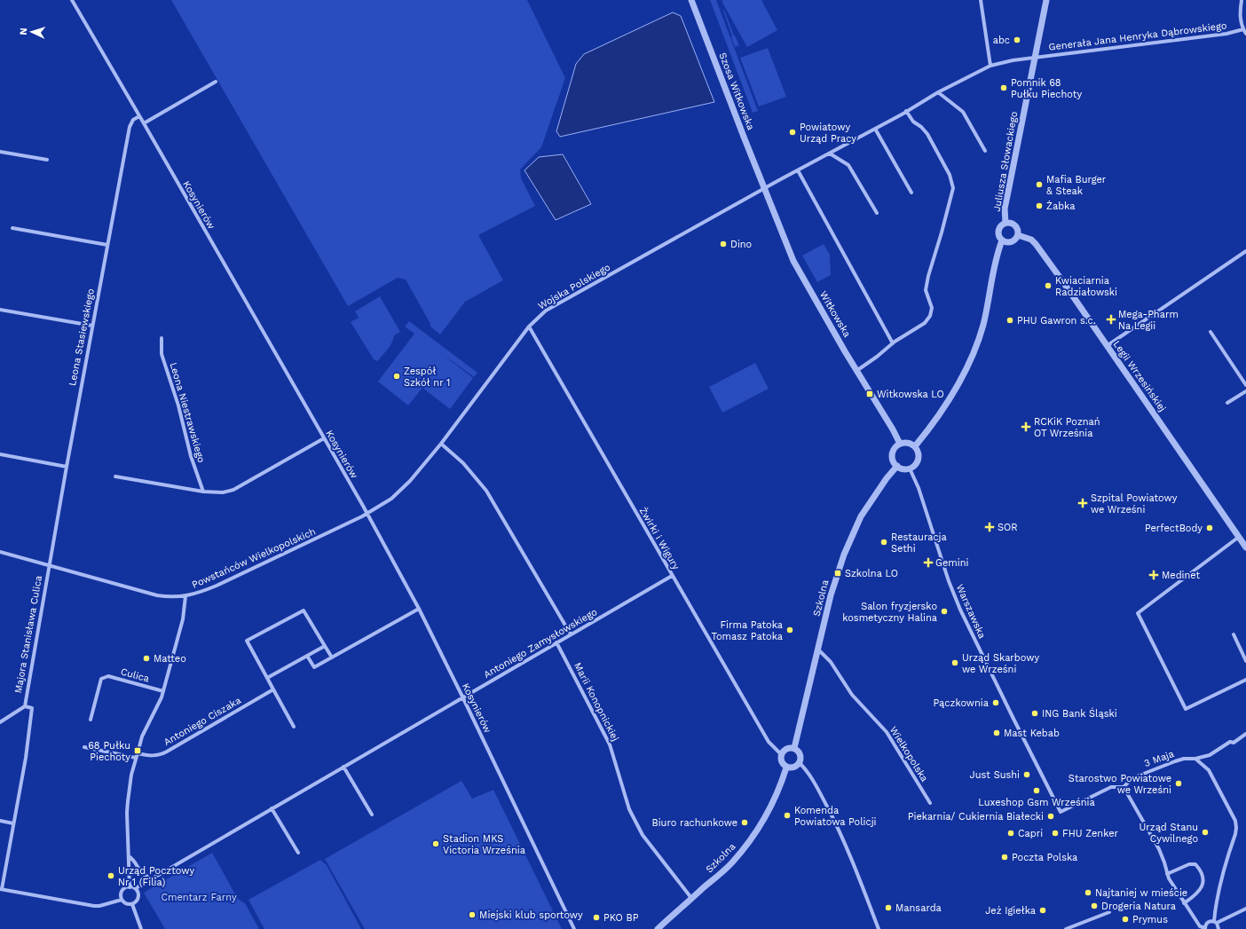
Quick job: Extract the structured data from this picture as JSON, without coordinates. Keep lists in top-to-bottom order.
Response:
{
  "streets": {
    "street": [
      "Generała Jana Henryka Dąbrowskiego",
      "Szosa Witkowska",
      "Juliusza Słowackiego",
      "Kosynierów",
      "Wojska Polskiego",
      "Witkowska",
      "Leona Stasiewskiego",
      "Legii Wrzesińskiej",
      "Leona Niestrawskiego",
      "Żwirki i Wigury",
      "Powstańców Wielkopolskich",
      "Szkolna",
      "Warszawska",
      "Majora Stanisława Culica",
      "Antoniego Zamysłowskiego",
      "Culica",
      "Marii Konopnickiej",
      "Antoniego Ciszaka",
      "Wielkopolska",
      "3 Maja"
    ]
  },
  "crossings": [
    ["Generała Jana Henryka Dąbrowskiego", "Juliusza Słowackiego"],
    ["Generała Jana Henryka Dąbrowskiego", "Wojska Polskiego"],
    ["Szosa Witkowska", "Wojska Polskiego"],
    ["Szosa Witkowska", "Witkowska"],
    ["Juliusza Słowackiego", "Wojska Polskiego"],
    ["Juliusza Słowackiego", "Legii Wrzesińskiej"],
    ["Kosynierów", "Wojska Polskiego"],
    ["Kosynierów", "Leona Stasiewskiego"],
    ["Kosynierów", "Powstańców Wielkopolskich"],
    ["Kosynierów", "Antoniego Zamysłowskiego"],
    ["Wojska Polskiego", "Witkowska"],
    ["Wojska Polskiego", "Żwirki i Wigury"],
    ["Wojska Polskiego", "Powstańców Wielkopolskich"],
    ["Witkowska", "Szkolna"],
    ["Witkowska", "Warszawska"],
    ["Leona Stasiewskiego", "Powstańców Wielkopolskich"],
    ["Leona Stasiewskiego", "Majora Stanisława Culica"],
    ["Żwirki i Wigury", "Szkolna"],
    ["Żwirki i Wigury", "Antoniego Zamysłowskiego"],
    ["Powstańców Wielkopolskich", "Majora Stanisława Culica"],
    ["Szkolna", "Warszawska"],
    ["Szkolna", "Marii Konopnickiej"],
    ["Szkolna", "Wielkopolska"],
    ["Warszawska", "3 Maja"],
    ["Antoniego Zamysłowskiego", "Marii Konopnickiej"]
  ],
  "parks": ["Cmentarz Farny"],
  "places": {
    "other": [
      "abc",
      "Pomnik 68 Pułku Piechoty",
      "Powiatowy Urząd Pracy",
      "Mafia Burger & Steak",
      "Żabka",
      "Dino",
      "Kwiaciarnia Radziałowski",
      "PHU Gawron s.c.",
      "Zespół Szkół nr 1",
      "PerfectBody",
      "Restauracja Sethi",
      "Salon fryzjersko kosmetyczny Halina",
      "Firma Patoka Tomasz Patoka",
      "Matteo",
      "Urząd Skarbowy we Wrześni",
      "Pączkownia",
      "ING Bank Śląski",
      "Mast Kebab",
      "Just Sushi",
      "Starostwo Powiatowe we Wrześni",
      "Luxeshop Gsm Września",
      "Komenda Powiatowa Policji",
      "Piekarnia/ Cukiernia Białecki",
      "Biuro rachunkowe",
      "Urząd Stanu Cywilnego",
      "Capri",
      "FHU Zenker",
      "Stadion MKS Victoria Września",
      "Poczta Polska",
      "Urząd Pocztowy Nr 1 (Filia)",
      "Najtaniej w mieście",
      "Drogeria Natura",
      "Mansarda",
      "Jeż Igiełka",
      "Miejski klub sportowy",
      "PKO BP",
      "Prymus"
    ],
    "health": [
      "Mega-Pharm Na Legii",
      "RCKiK Poznań OT Września",
      "Szpital Powiatowy we Wrześni",
      "SOR",
      "Gemini",
      "Medinet"
    ],
    "transit": ["Witkowska LO", "Szkolna LO", "68 Pułku Piechoty"]
  },
  "north": "left"
}
